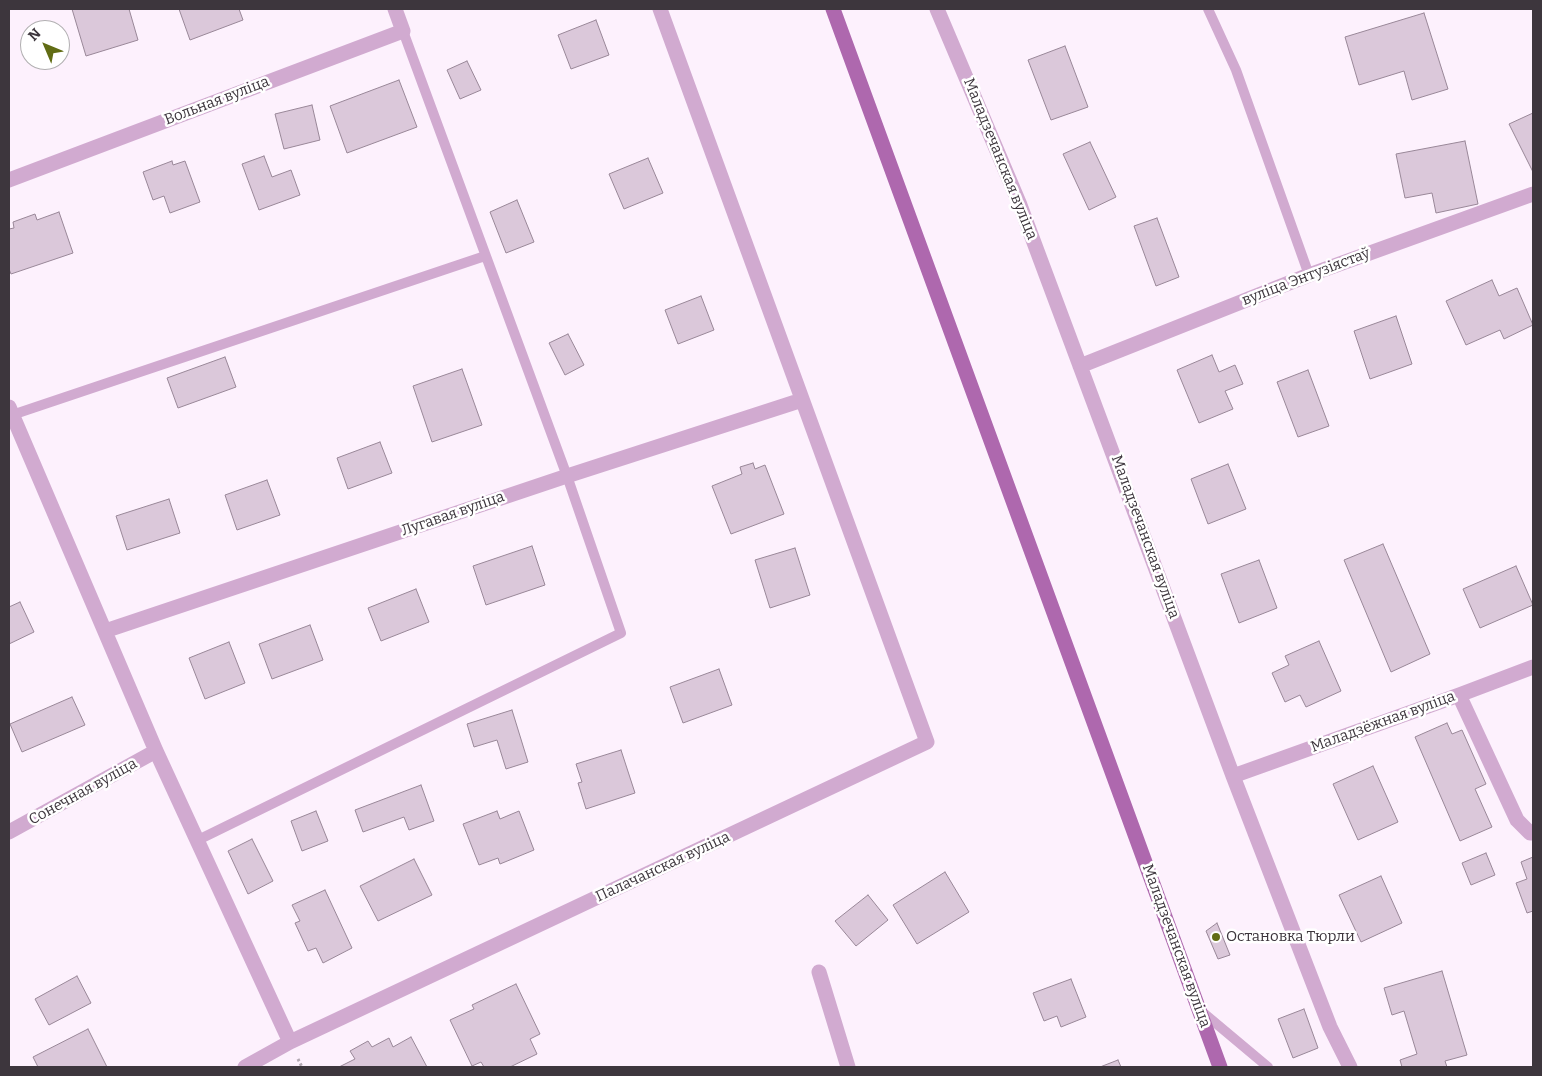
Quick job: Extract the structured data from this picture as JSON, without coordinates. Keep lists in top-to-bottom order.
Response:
{
  "streets": {
    "main road": ["Маладзечанская вуліца"],
    "street": [
      "Вольная вуліца",
      "вуліца Энтузіястаў",
      "Лугавая вуліца",
      "Маладзёжная вуліца",
      "Сонечная вуліца",
      "Палачанская вуліца"
    ]
  },
  "crossings": [
    ["Маладзечанская вуліца", "вуліца Энтузіястаў"],
    ["Маладзечанская вуліца", "Маладзёжная вуліца"],
    ["Лугавая вуліца", "Палачанская вуліца"]
  ],
  "places": ["Остановка Тюрли"],
  "north": "top left"
}
